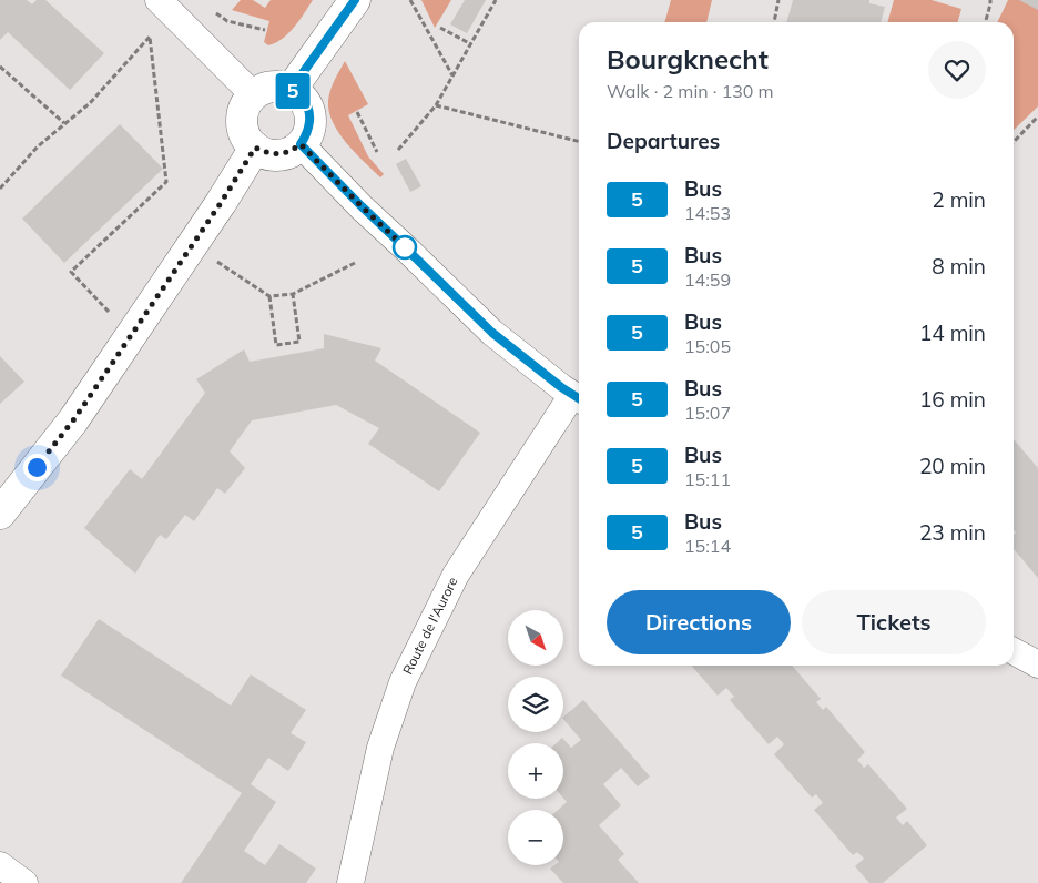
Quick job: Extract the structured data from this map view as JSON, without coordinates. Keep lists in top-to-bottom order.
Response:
{
  "streets": {
    "street": ["Route de l'Aurore"]
  },
  "lines": ["bus line 5"],
  "north": "bottom right",
  "page": {
    "on_map": "5",
    "heading": [
      ["Bourgknecht", "Walk · 2 min · 130 m"],
      "Departures"
    ],
    "list": [
      {
        "mark": "5",
        "name": "Bus",
        "note": "14:53",
        "value": "2 min"
      },
      {
        "mark": "5",
        "name": "Bus",
        "note": "14:59",
        "value": "8 min"
      },
      {
        "mark": "5",
        "name": "Bus",
        "note": "15:05",
        "value": "14 min"
      },
      {
        "mark": "5",
        "name": "Bus",
        "note": "15:07",
        "value": "16 min"
      },
      {
        "mark": "5",
        "name": "Bus",
        "note": "15:11",
        "value": "20 min"
      },
      {
        "mark": "5",
        "name": "Bus",
        "note": "15:14",
        "value": "23 min"
      }
    ],
    "buttons": ["Directions", "Tickets"],
    "map_buttons": ["+", "−"]
  }
}
